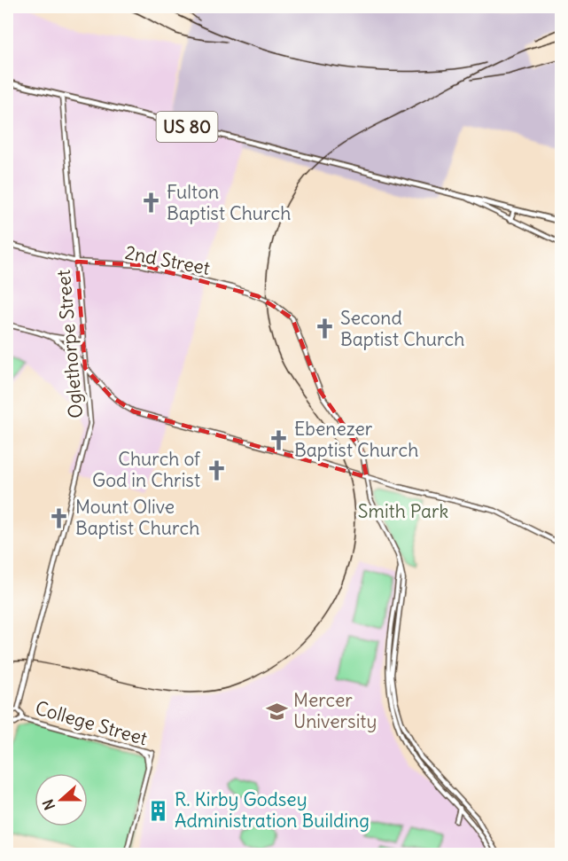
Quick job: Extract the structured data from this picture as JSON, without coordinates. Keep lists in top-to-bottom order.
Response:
{
  "streets": {
    "main road": ["US 80"],
    "street": ["2nd Street", "Oglethorpe Street", "College Street"]
  },
  "crossings": [
    ["US 80", "Oglethorpe Street"],
    ["2nd Street", "Oglethorpe Street"],
    ["Oglethorpe Street", "College Street"]
  ],
  "parks": ["Smith Park"],
  "places": {
    "church": [
      "Fulton Baptist Church",
      "Second Baptist Church",
      "Ebenezer Baptist Church",
      "Church of God in Christ",
      "Mount Olive Baptist Church"
    ],
    "school or university": ["Mercer University"],
    "building": ["R. Kirby Godsey Administration Building"]
  },
  "north": "left"
}
